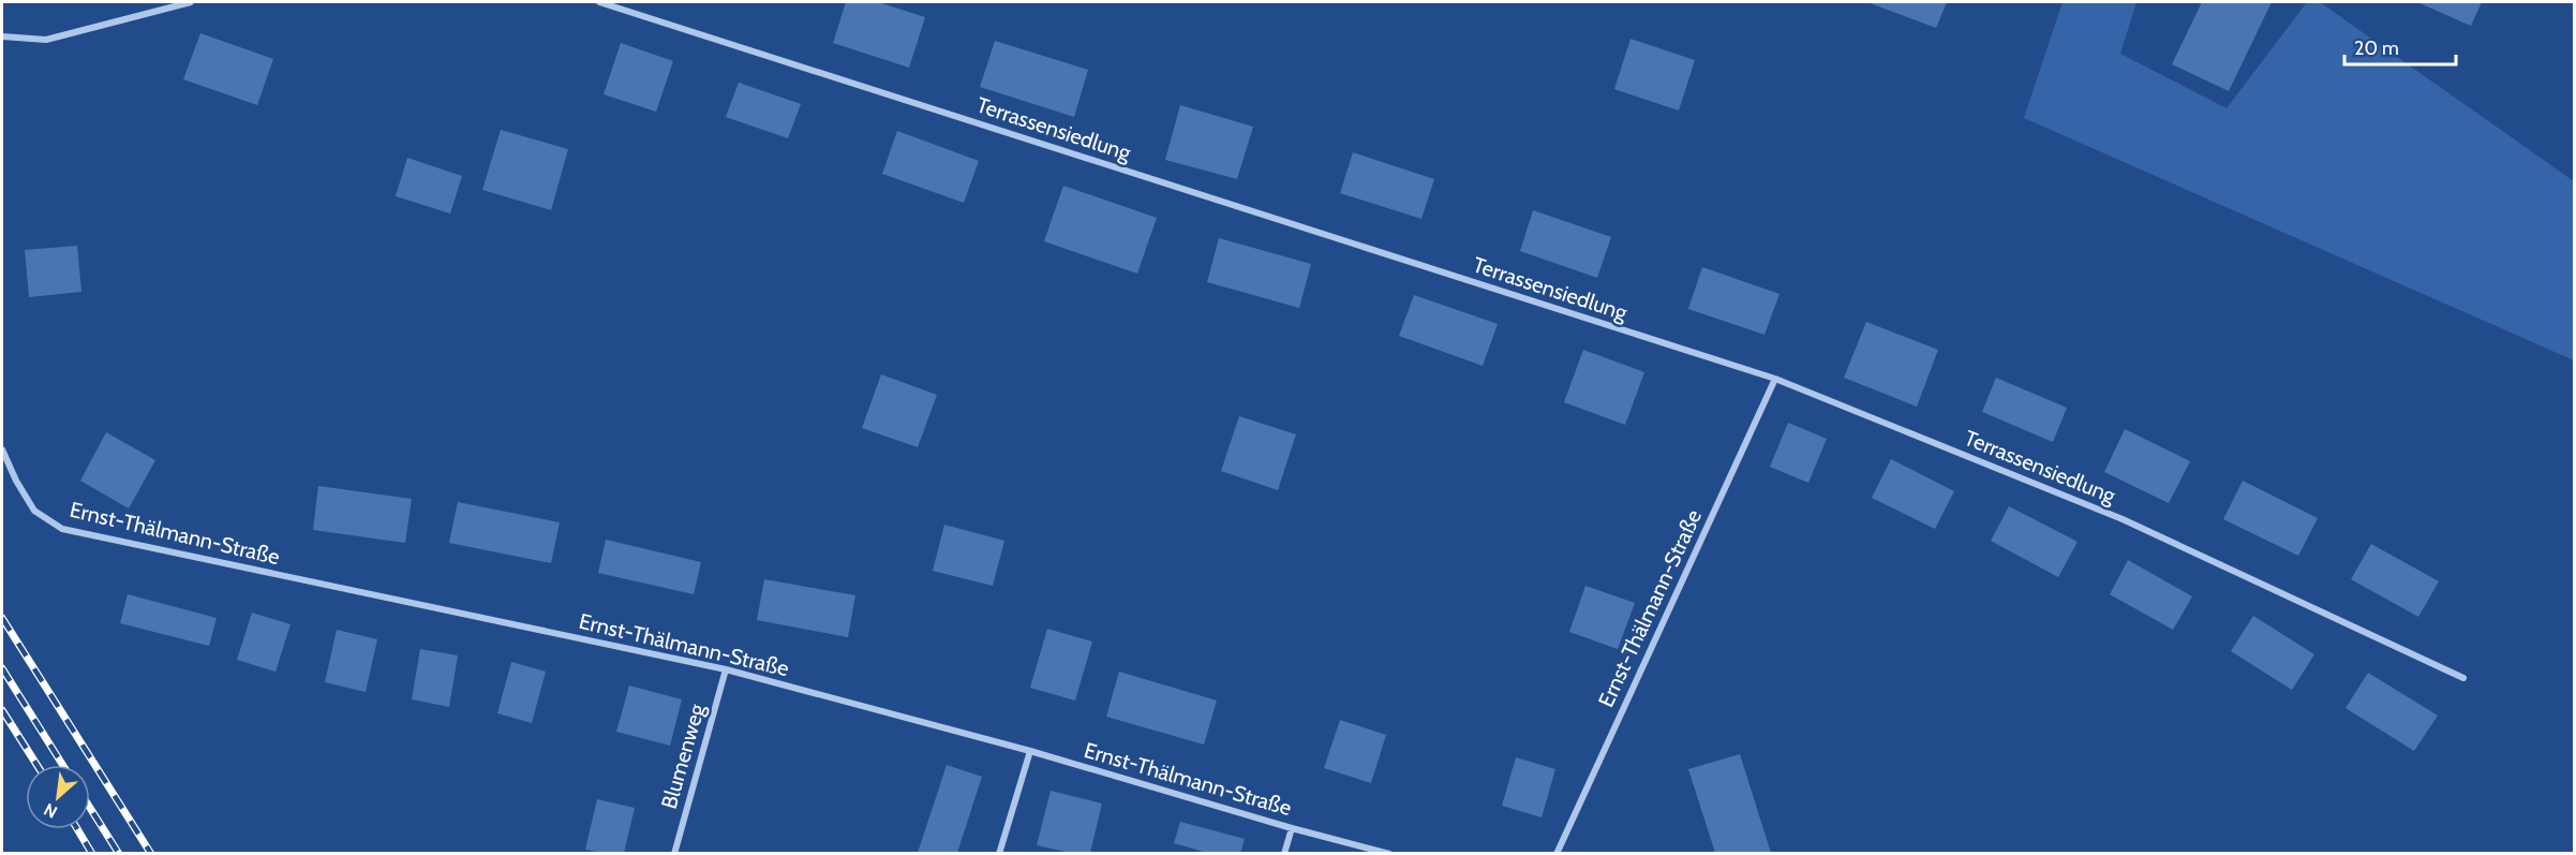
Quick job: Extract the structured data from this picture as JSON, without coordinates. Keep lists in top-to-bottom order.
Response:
{
  "streets": {
    "street": ["Terrassensiedlung", "Ernst-Thälmann-Straße", "Blumenweg"]
  },
  "crossings": [
    ["Terrassensiedlung", "Ernst-Thälmann-Straße"],
    ["Ernst-Thälmann-Straße", "Blumenweg"]
  ],
  "scale_bar": "20 m",
  "north": "bottom left"
}
